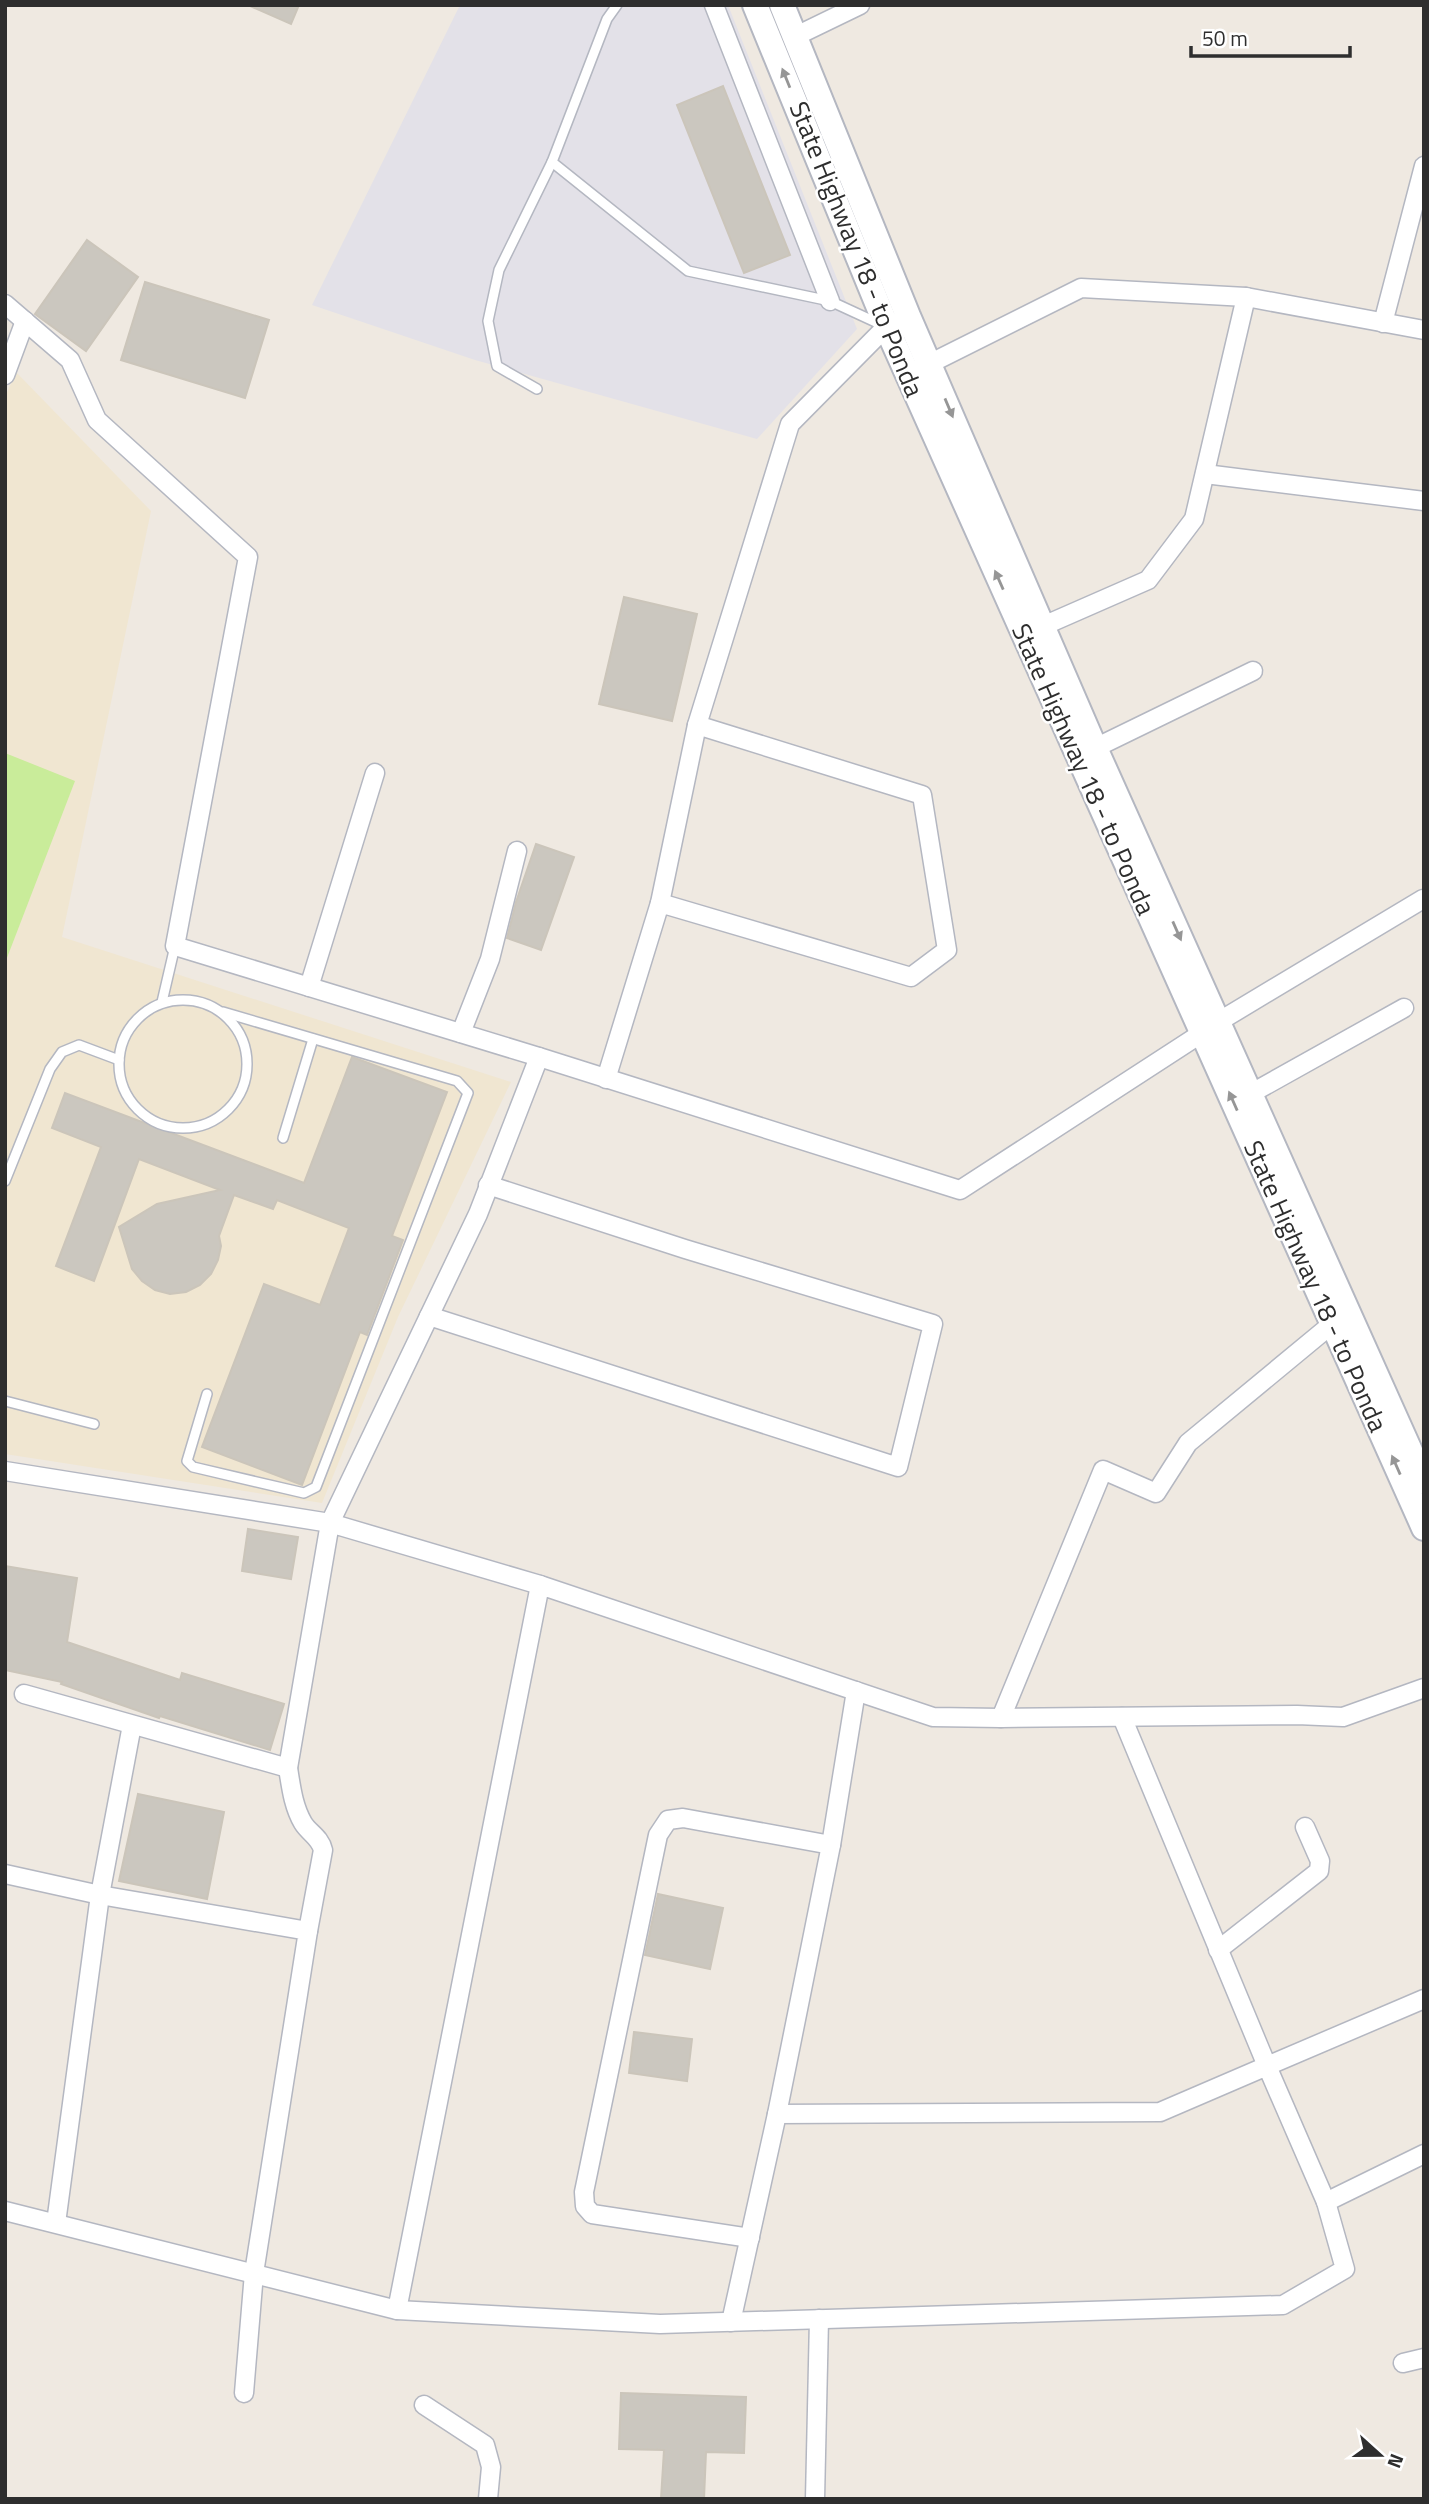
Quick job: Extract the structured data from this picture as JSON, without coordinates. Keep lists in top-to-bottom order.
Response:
{
  "streets": {
    "main road": ["State Highway 18 - to Ponda"]
  },
  "scale_bar": "50 m",
  "north": "right"
}
